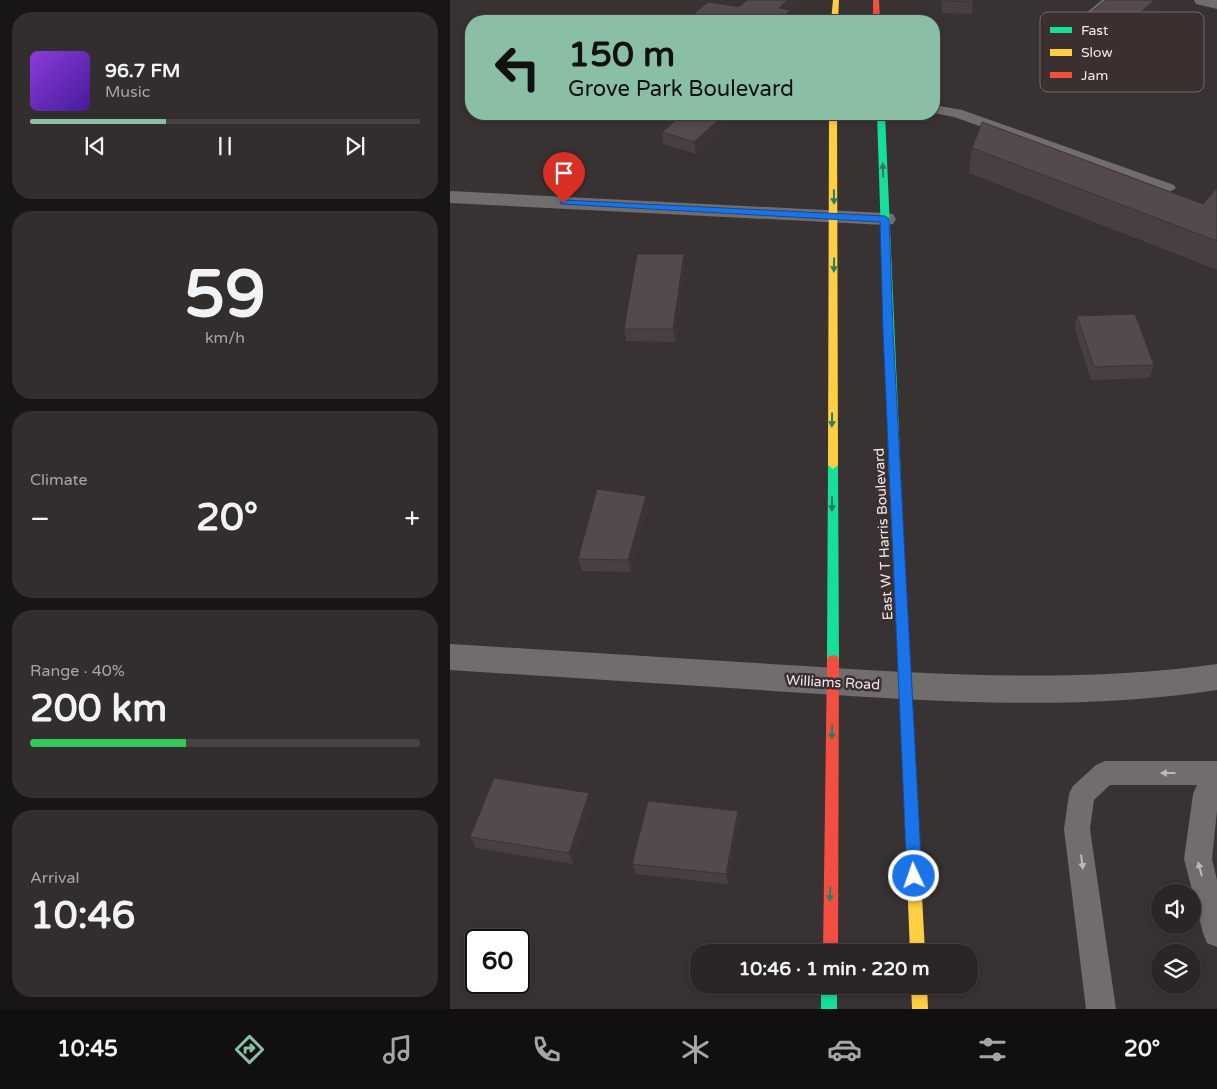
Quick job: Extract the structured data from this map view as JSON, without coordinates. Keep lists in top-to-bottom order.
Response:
{
  "streets": {
    "main road": ["East W T Harris Boulevard"],
    "street": ["Williams Road"]
  },
  "crossings": [
    ["East W T Harris Boulevard", "Williams Road"]
  ],
  "legend": ["Fast", "Slow", "Jam"],
  "page": {
    "turn": ["150 m", "Grove Park Boulevard"],
    "song": ["96.7 FM", "Music"],
    "tile": [
      ["59", "km/h"],
      "Climate",
      ["Range · 40%", "200 km"],
      ["Arrival", "10:46"]
    ],
    "heat": ["−", "20°", "+"],
    "limit": "60",
    "trip": "10:46 · 1 min · 220 m",
    "tabs": ["10:45", "20°"]
  }
}
